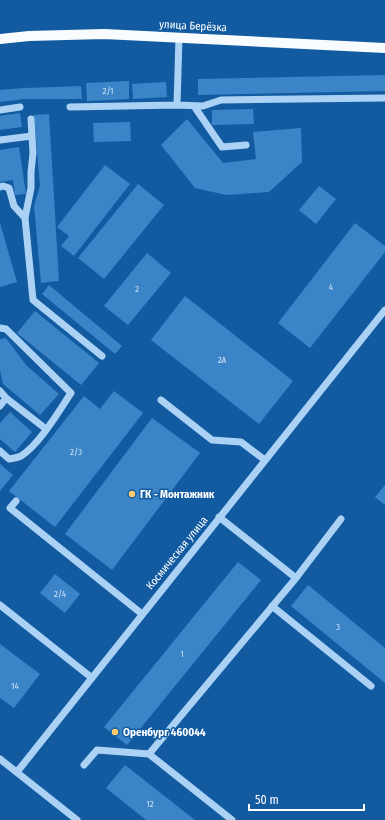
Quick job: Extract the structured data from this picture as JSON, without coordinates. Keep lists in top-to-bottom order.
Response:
{
  "streets": {
    "main road": ["улица Берёзка"],
    "street": ["Космическая улица"]
  },
  "places": ["ГК - Монтажник", "Оренбург 460044"],
  "house_numbers": [
    "2/1",
    "4",
    "2",
    "2А",
    "2/3",
    "2/4",
    "3",
    "1",
    "14",
    "12"
  ],
  "scale_bar": "50 m"
}
